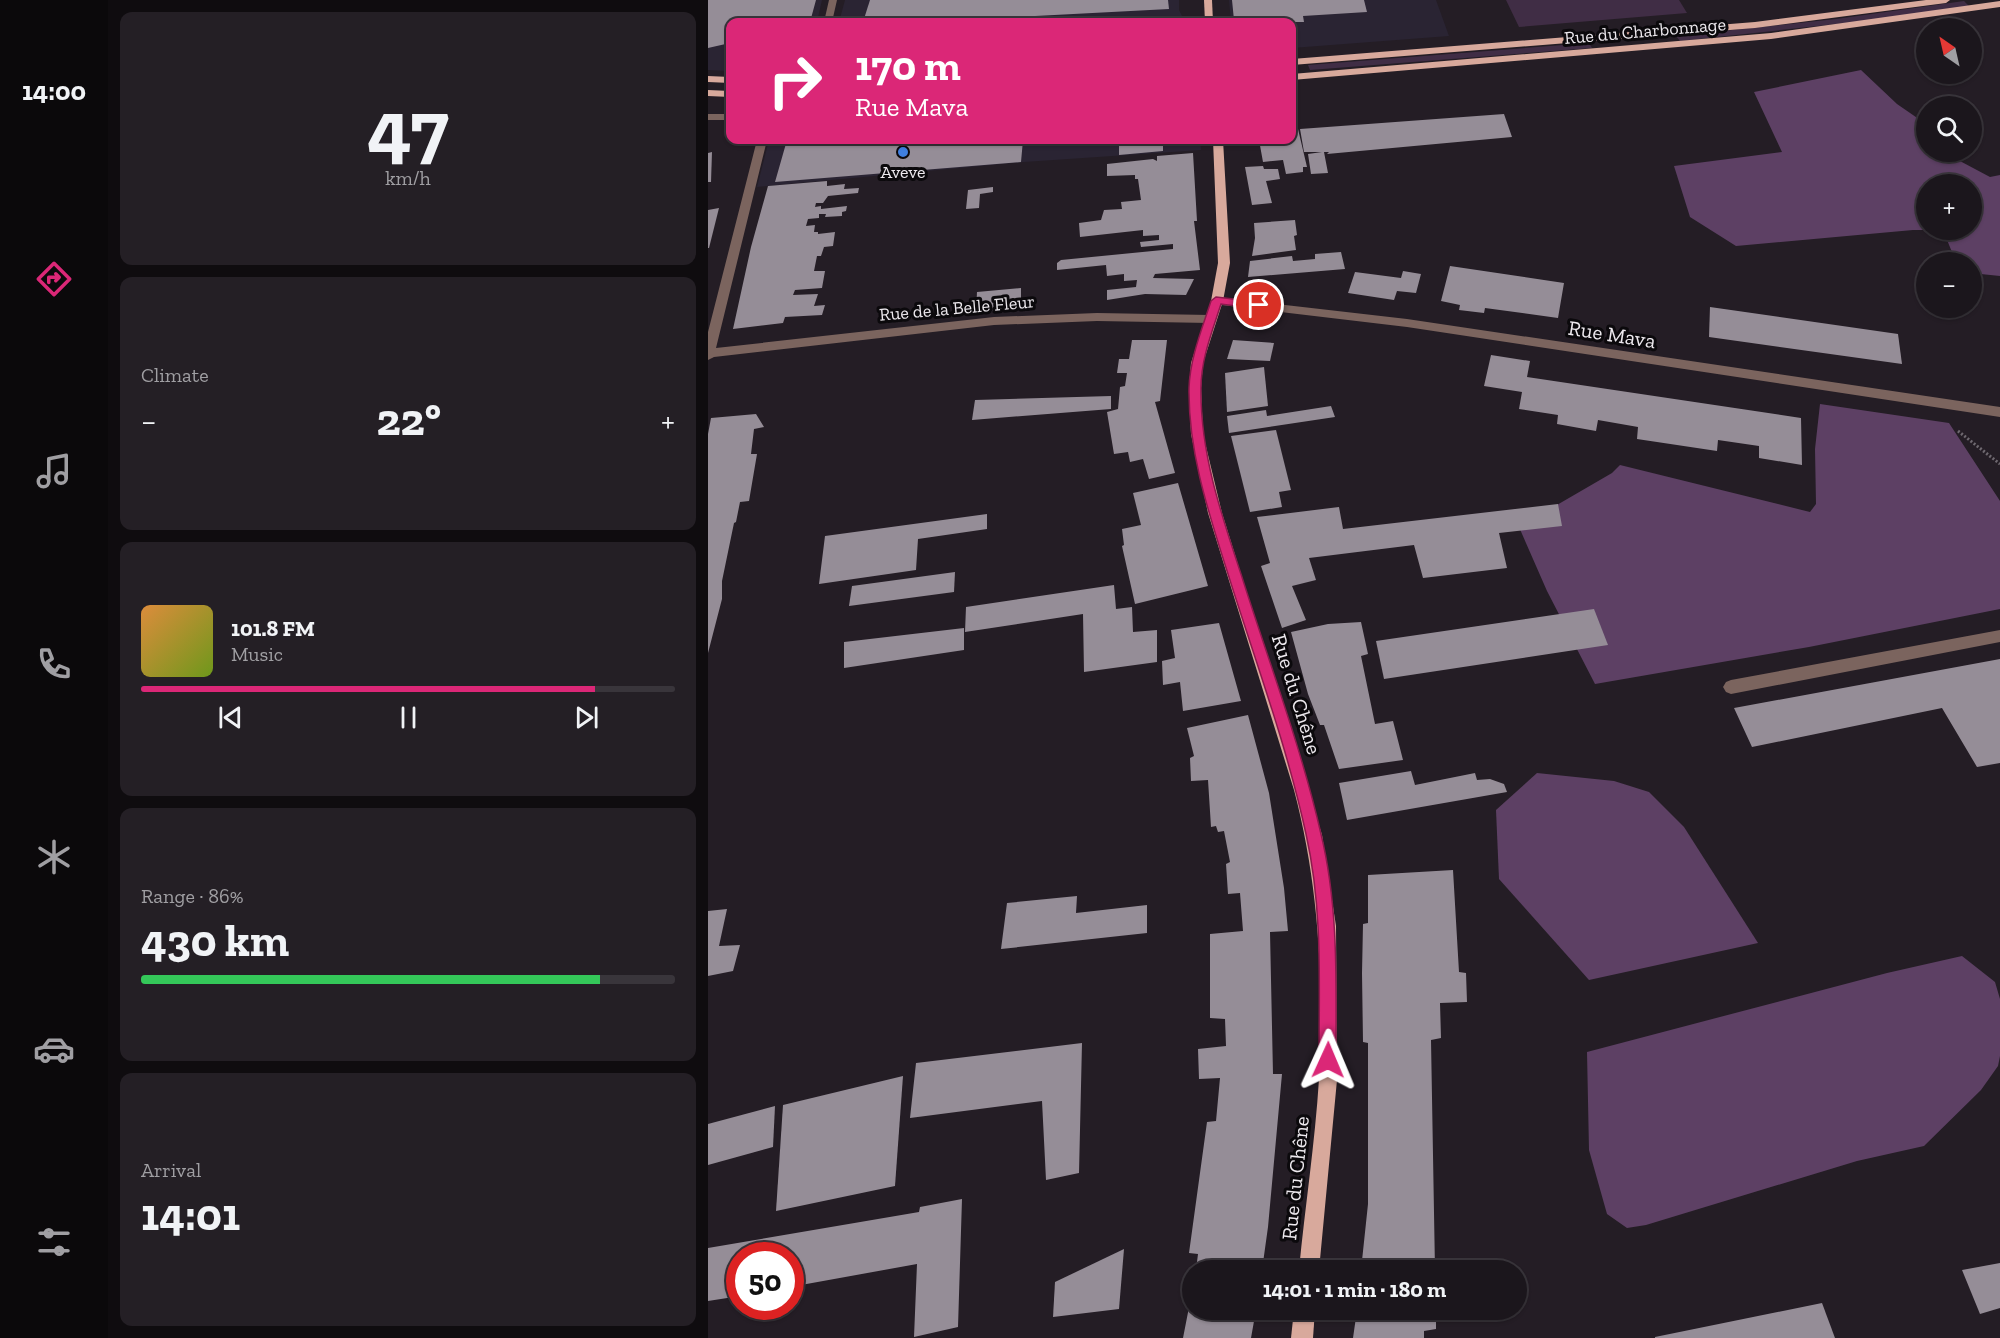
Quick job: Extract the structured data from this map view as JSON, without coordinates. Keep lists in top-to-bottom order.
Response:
{
  "streets": {
    "main road": ["Rue du Charbonnage", "Rue du Chêne"],
    "street": ["Rue de la Belle Fleur", "Rue Mava"]
  },
  "crossings": [
    ["Rue de la Belle Fleur", "Rue du Chêne"],
    ["Rue Mava", "Rue du Chêne"]
  ],
  "places": ["Aveve"],
  "north": "top left",
  "page": {
    "tabs": "14:00",
    "tile": [
      ["47", "km/h"],
      "Climate",
      ["Range · 86%", "430 km"],
      ["Arrival", "14:01"]
    ],
    "map_buttons": ["+", "−"],
    "turn": ["170 m", "Rue Mava"],
    "heat": ["−", "22°", "+"],
    "song": ["101.8 FM", "Music"],
    "limit": "50",
    "trip": "14:01 · 1 min · 180 m"
  }
}
